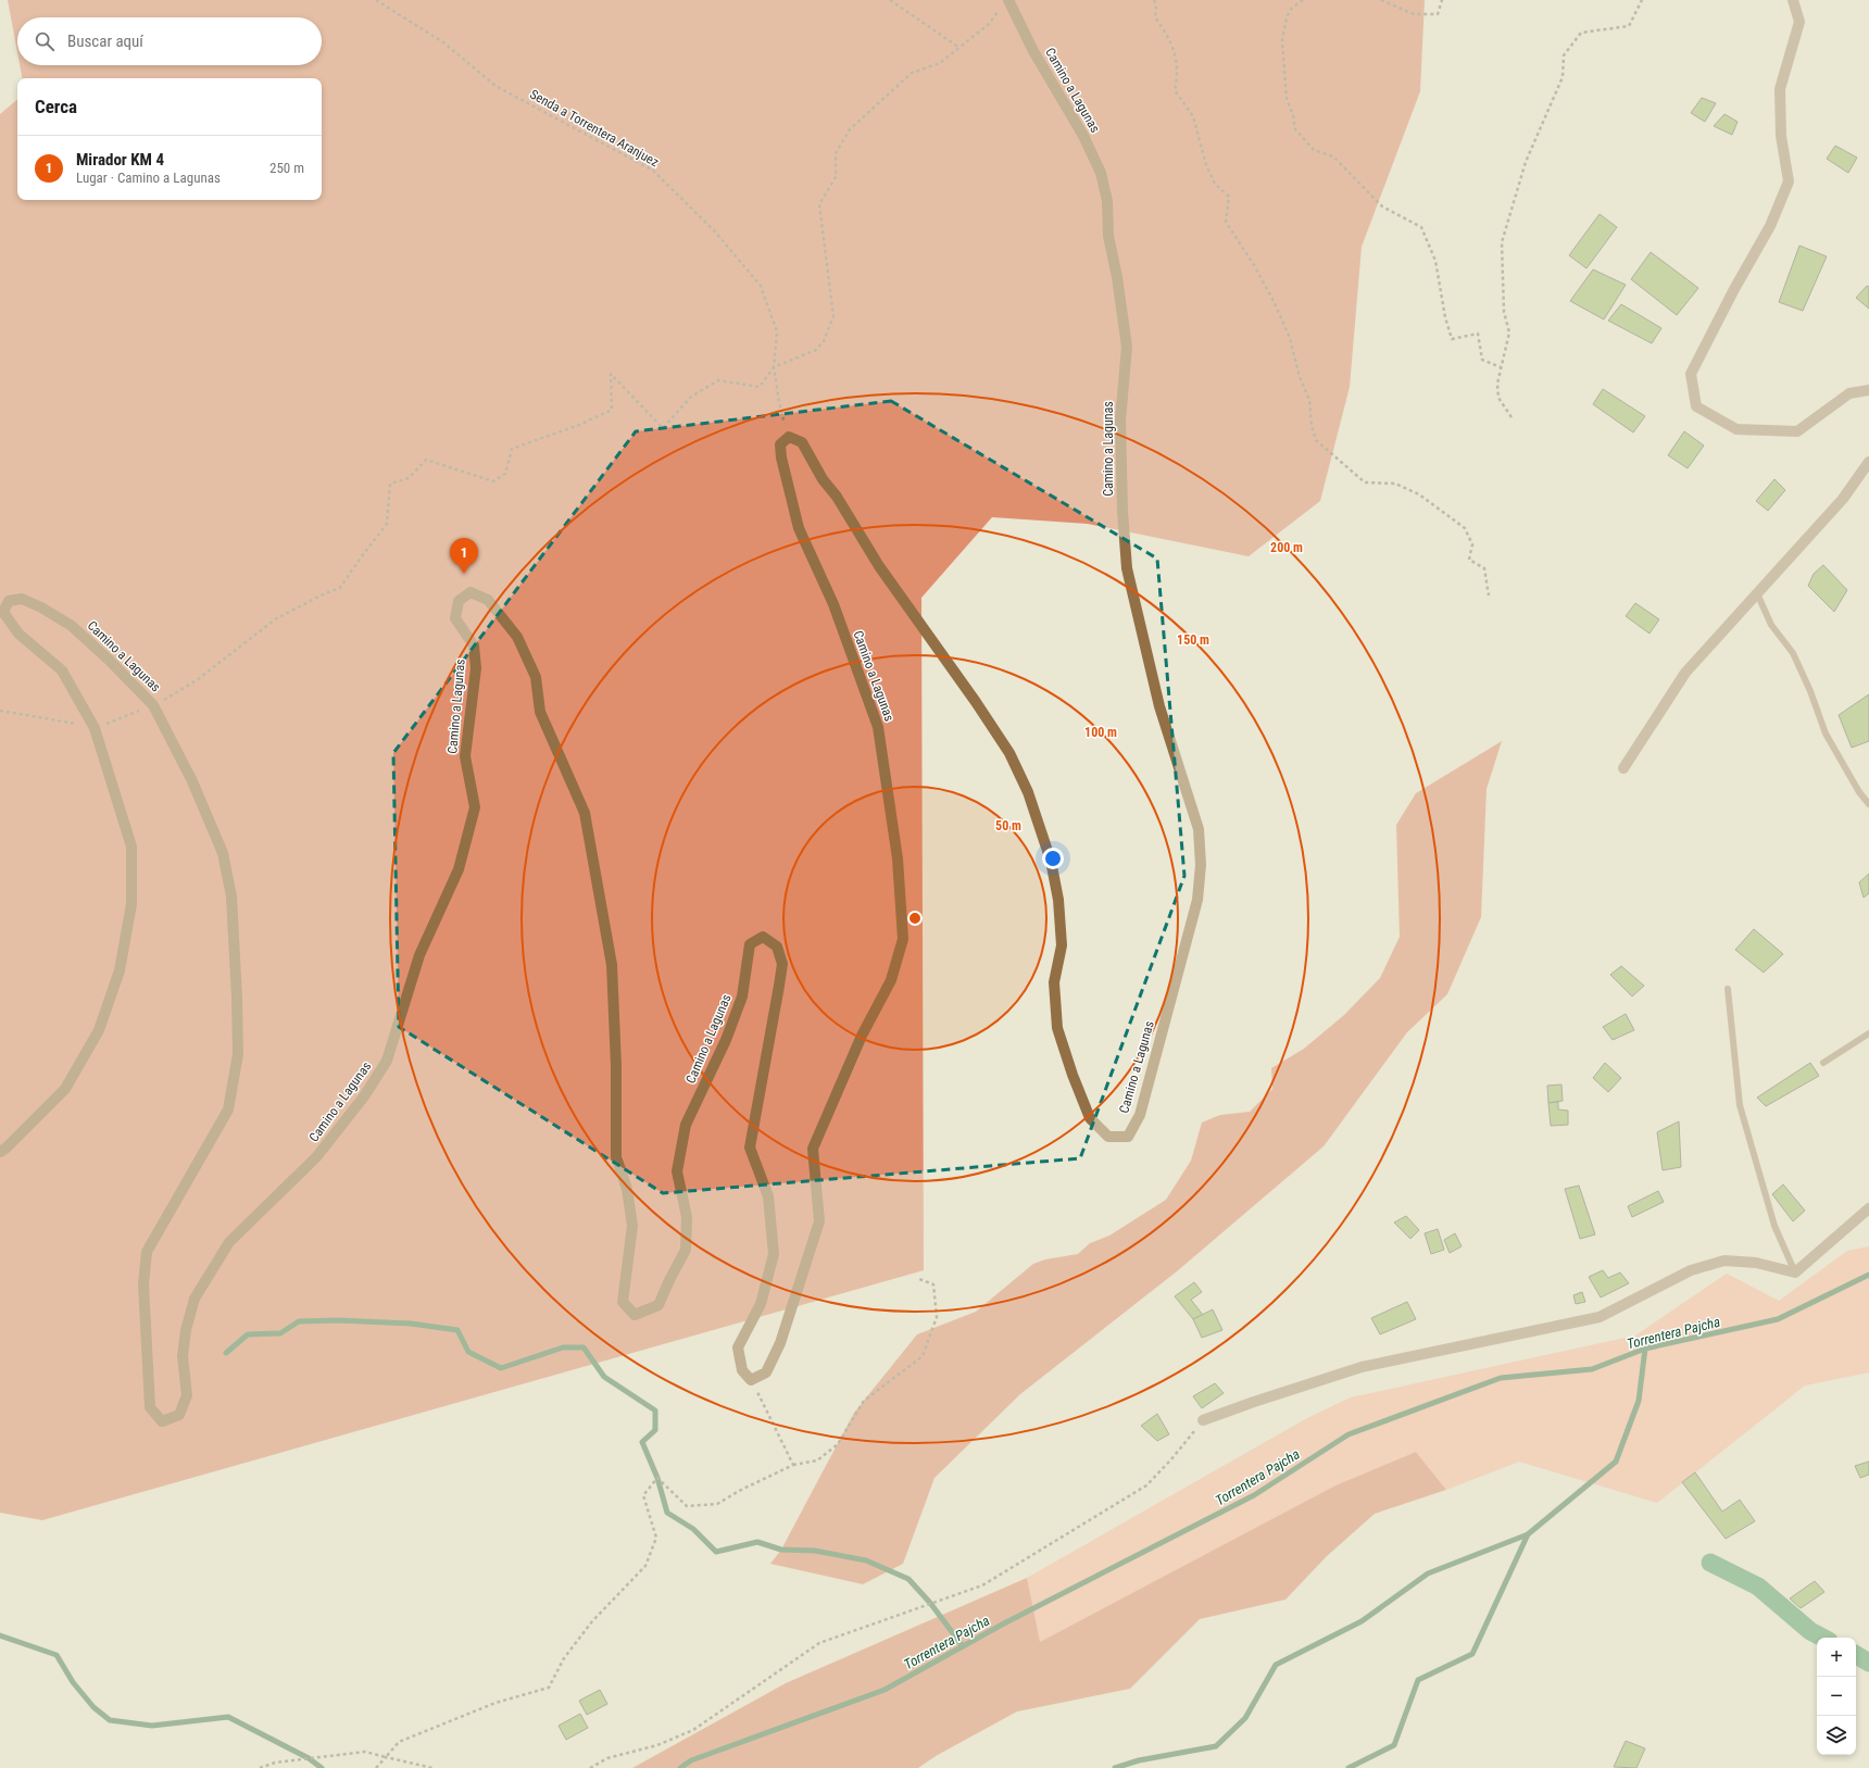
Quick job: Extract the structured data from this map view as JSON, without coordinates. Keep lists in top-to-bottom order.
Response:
{
  "streets": {
    "street": ["Camino a Lagunas"],
    "path": ["Senda a Torrentera Aranjuez"]
  },
  "crossings": [
    ["Camino a Lagunas", "Senda a Torrentera Aranjuez"]
  ],
  "water": ["Torrentera Pajcha"],
  "page": {
    "search": "Buscar aquí",
    "heading": "Cerca",
    "list": [
      {
        "mark": "1",
        "name": "Mirador KM 4",
        "note": "Lugar · Camino a Lagunas",
        "value": "250 m"
      }
    ],
    "pins": "1",
    "map_buttons": ["+", "−"]
  },
  "rings": [
    "200 m",
    "150 m",
    "100 m",
    "50 m"
  ]
}
